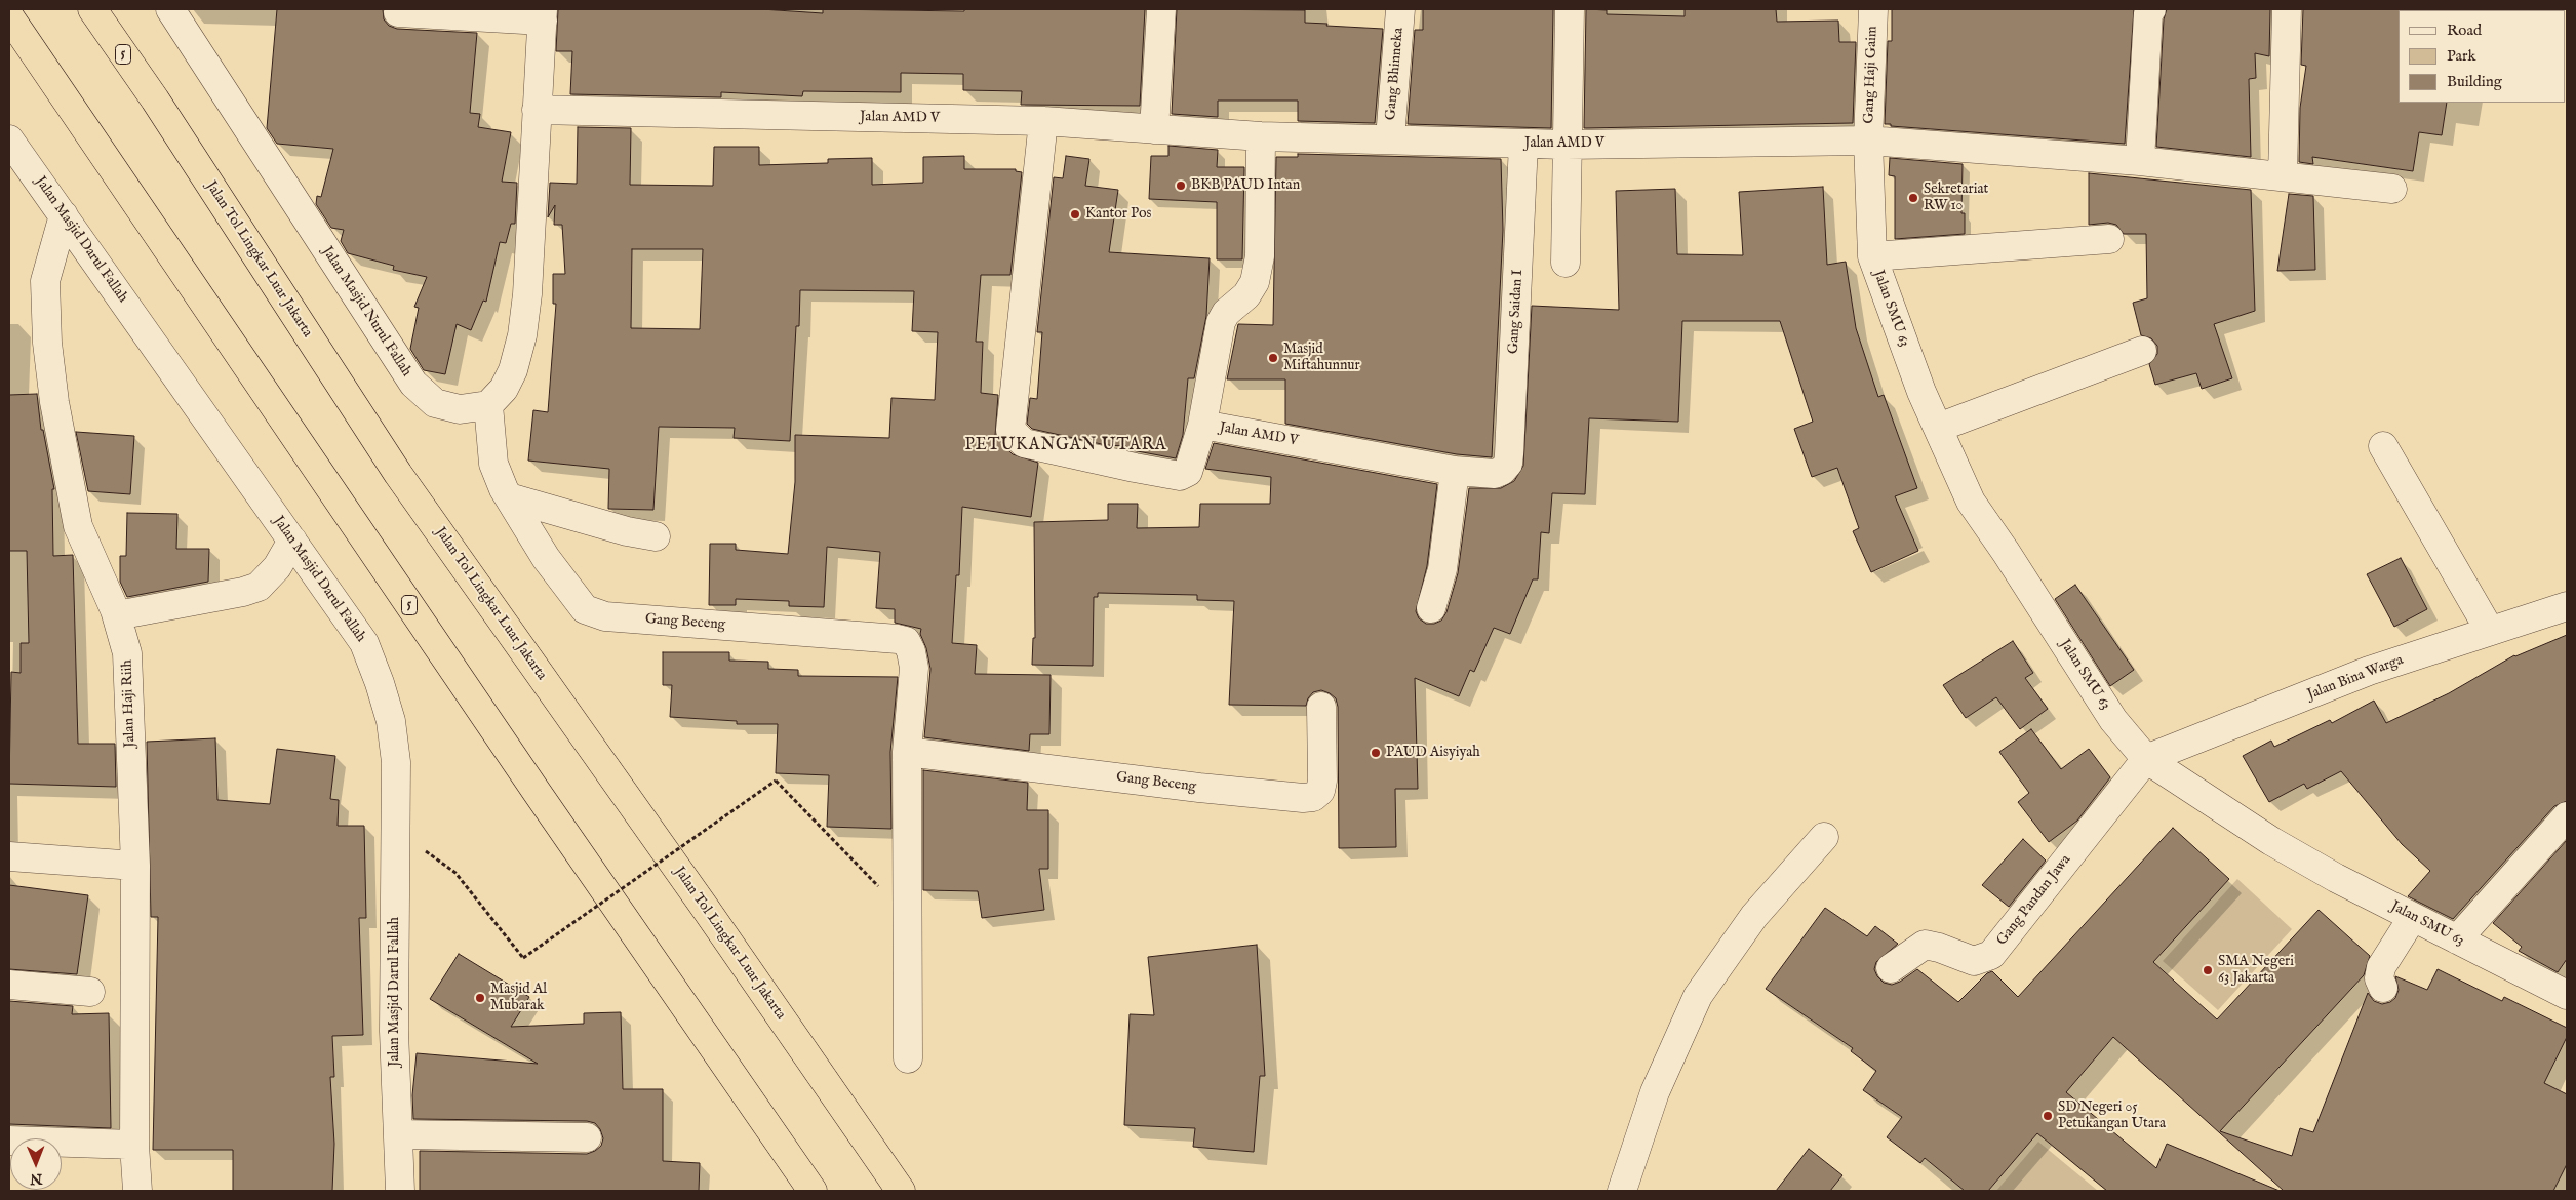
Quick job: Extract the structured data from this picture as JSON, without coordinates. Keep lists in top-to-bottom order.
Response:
{
  "streets": {
    "highway": ["5", "Jalan Tol Lingkar Luar Jakarta"],
    "street": [
      "Gang Bhinneka",
      "Gang Haji Gaim",
      "Jalan AMD V",
      "Jalan Masjid Darul Fallah",
      "Jalan SMU 63",
      "Jalan Masjid Nurul Fallah",
      "Gang Saidan I",
      "Gang Beceng",
      "Jalan Bina Warga",
      "Jalan Haji Riih",
      "Gang Pandan Jawa"
    ]
  },
  "crossings": [
    ["Gang Bhinneka", "Jalan AMD V"],
    ["Gang Haji Gaim", "Jalan AMD V"],
    ["Gang Haji Gaim", "Jalan SMU 63"],
    ["Jalan AMD V", "Jalan SMU 63"],
    ["Jalan AMD V", "Gang Saidan I"],
    ["Jalan Masjid Darul Fallah", "Jalan Haji Riih"],
    ["Jalan SMU 63", "Jalan Bina Warga"],
    ["Jalan SMU 63", "Gang Pandan Jawa"],
    ["Jalan Masjid Nurul Fallah", "Gang Beceng"],
    ["Jalan Bina Warga", "Gang Pandan Jawa"]
  ],
  "districts": ["PETUKANGAN UTARA"],
  "places": [
    "BKB PAUD Intan",
    "Sekretariat RW 10",
    "Kantor Pos",
    "Masjid Miftahunnur",
    "PAUD Aisyiyah",
    "SMA Negeri 63 Jakarta",
    "Masjid Al Mubarak",
    "SD Negeri 05 Petukangan Utara"
  ],
  "legend": ["Road", "Park", "Building"],
  "north": "bottom"
}
